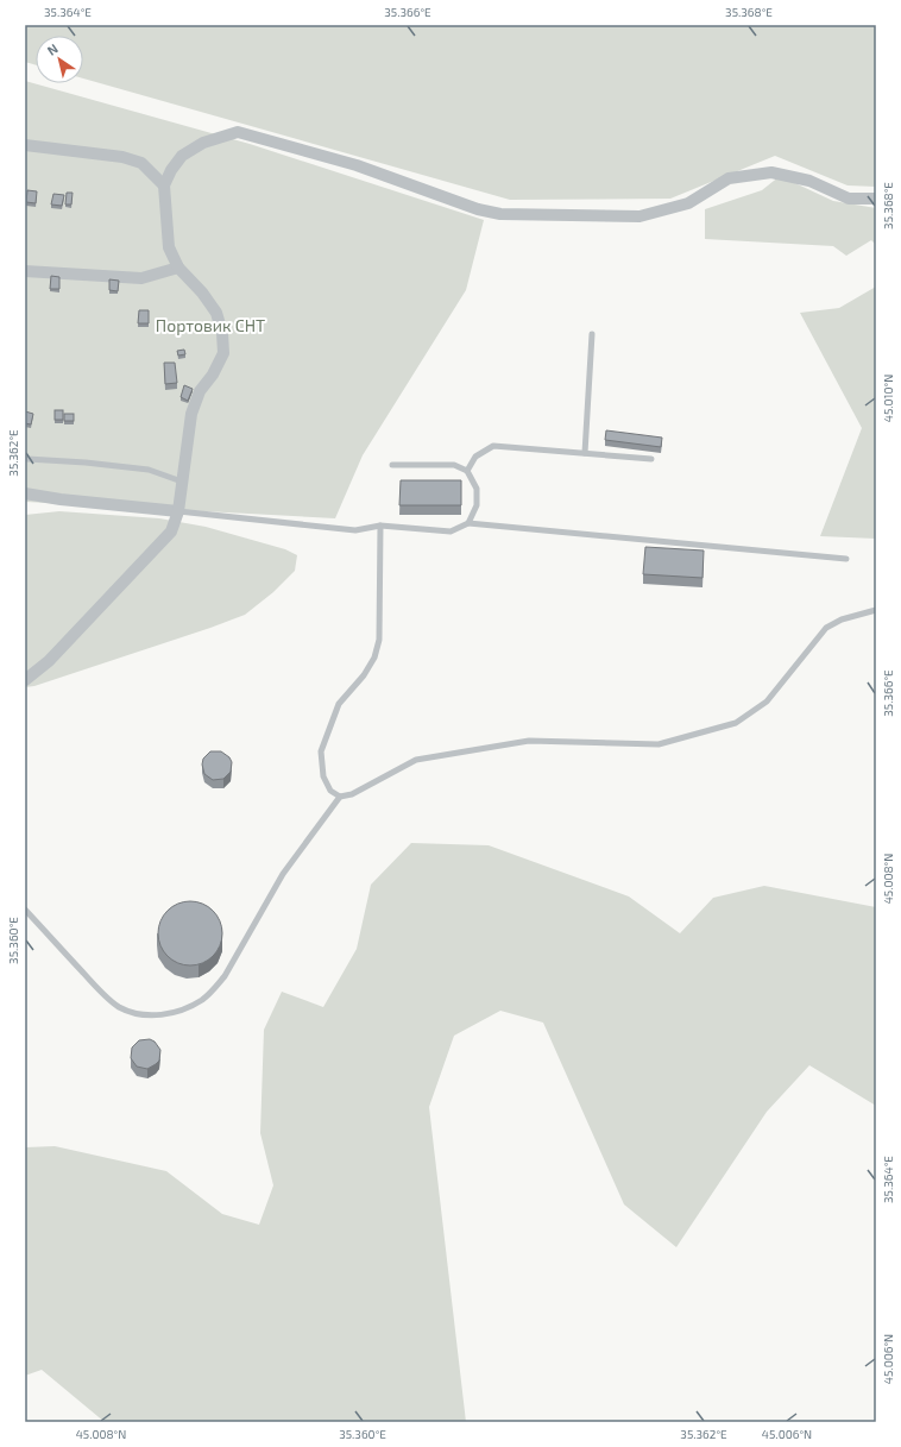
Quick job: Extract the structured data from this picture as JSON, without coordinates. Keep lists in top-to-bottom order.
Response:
{
  "parks": ["Портовик СНТ"],
  "north": "top left",
  "coordinates": [
    "35.364°E",
    "35.366°E",
    "35.368°E",
    "45.010°N",
    "35.362°E",
    "45.008°N",
    "35.360°E",
    "45.006°N"
  ]
}
